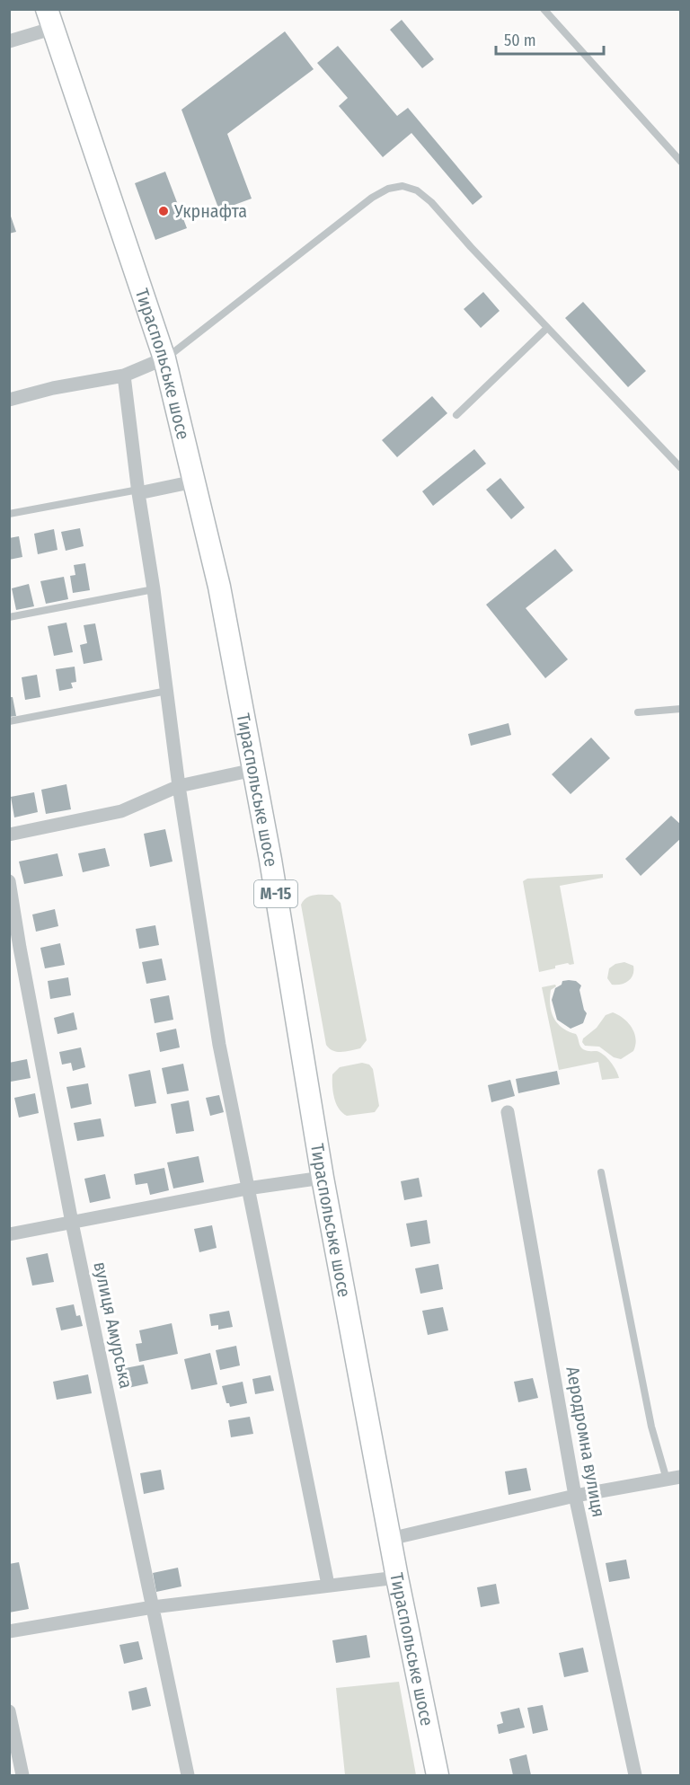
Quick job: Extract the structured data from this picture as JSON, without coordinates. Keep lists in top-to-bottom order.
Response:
{
  "streets": {
    "main road": ["Тираспольське шосе", "М-15"],
    "street": ["вулиця Амурська", "Аеродромна вулиця"]
  },
  "places": ["Укрнафта"],
  "scale_bar": "50 m"
}
